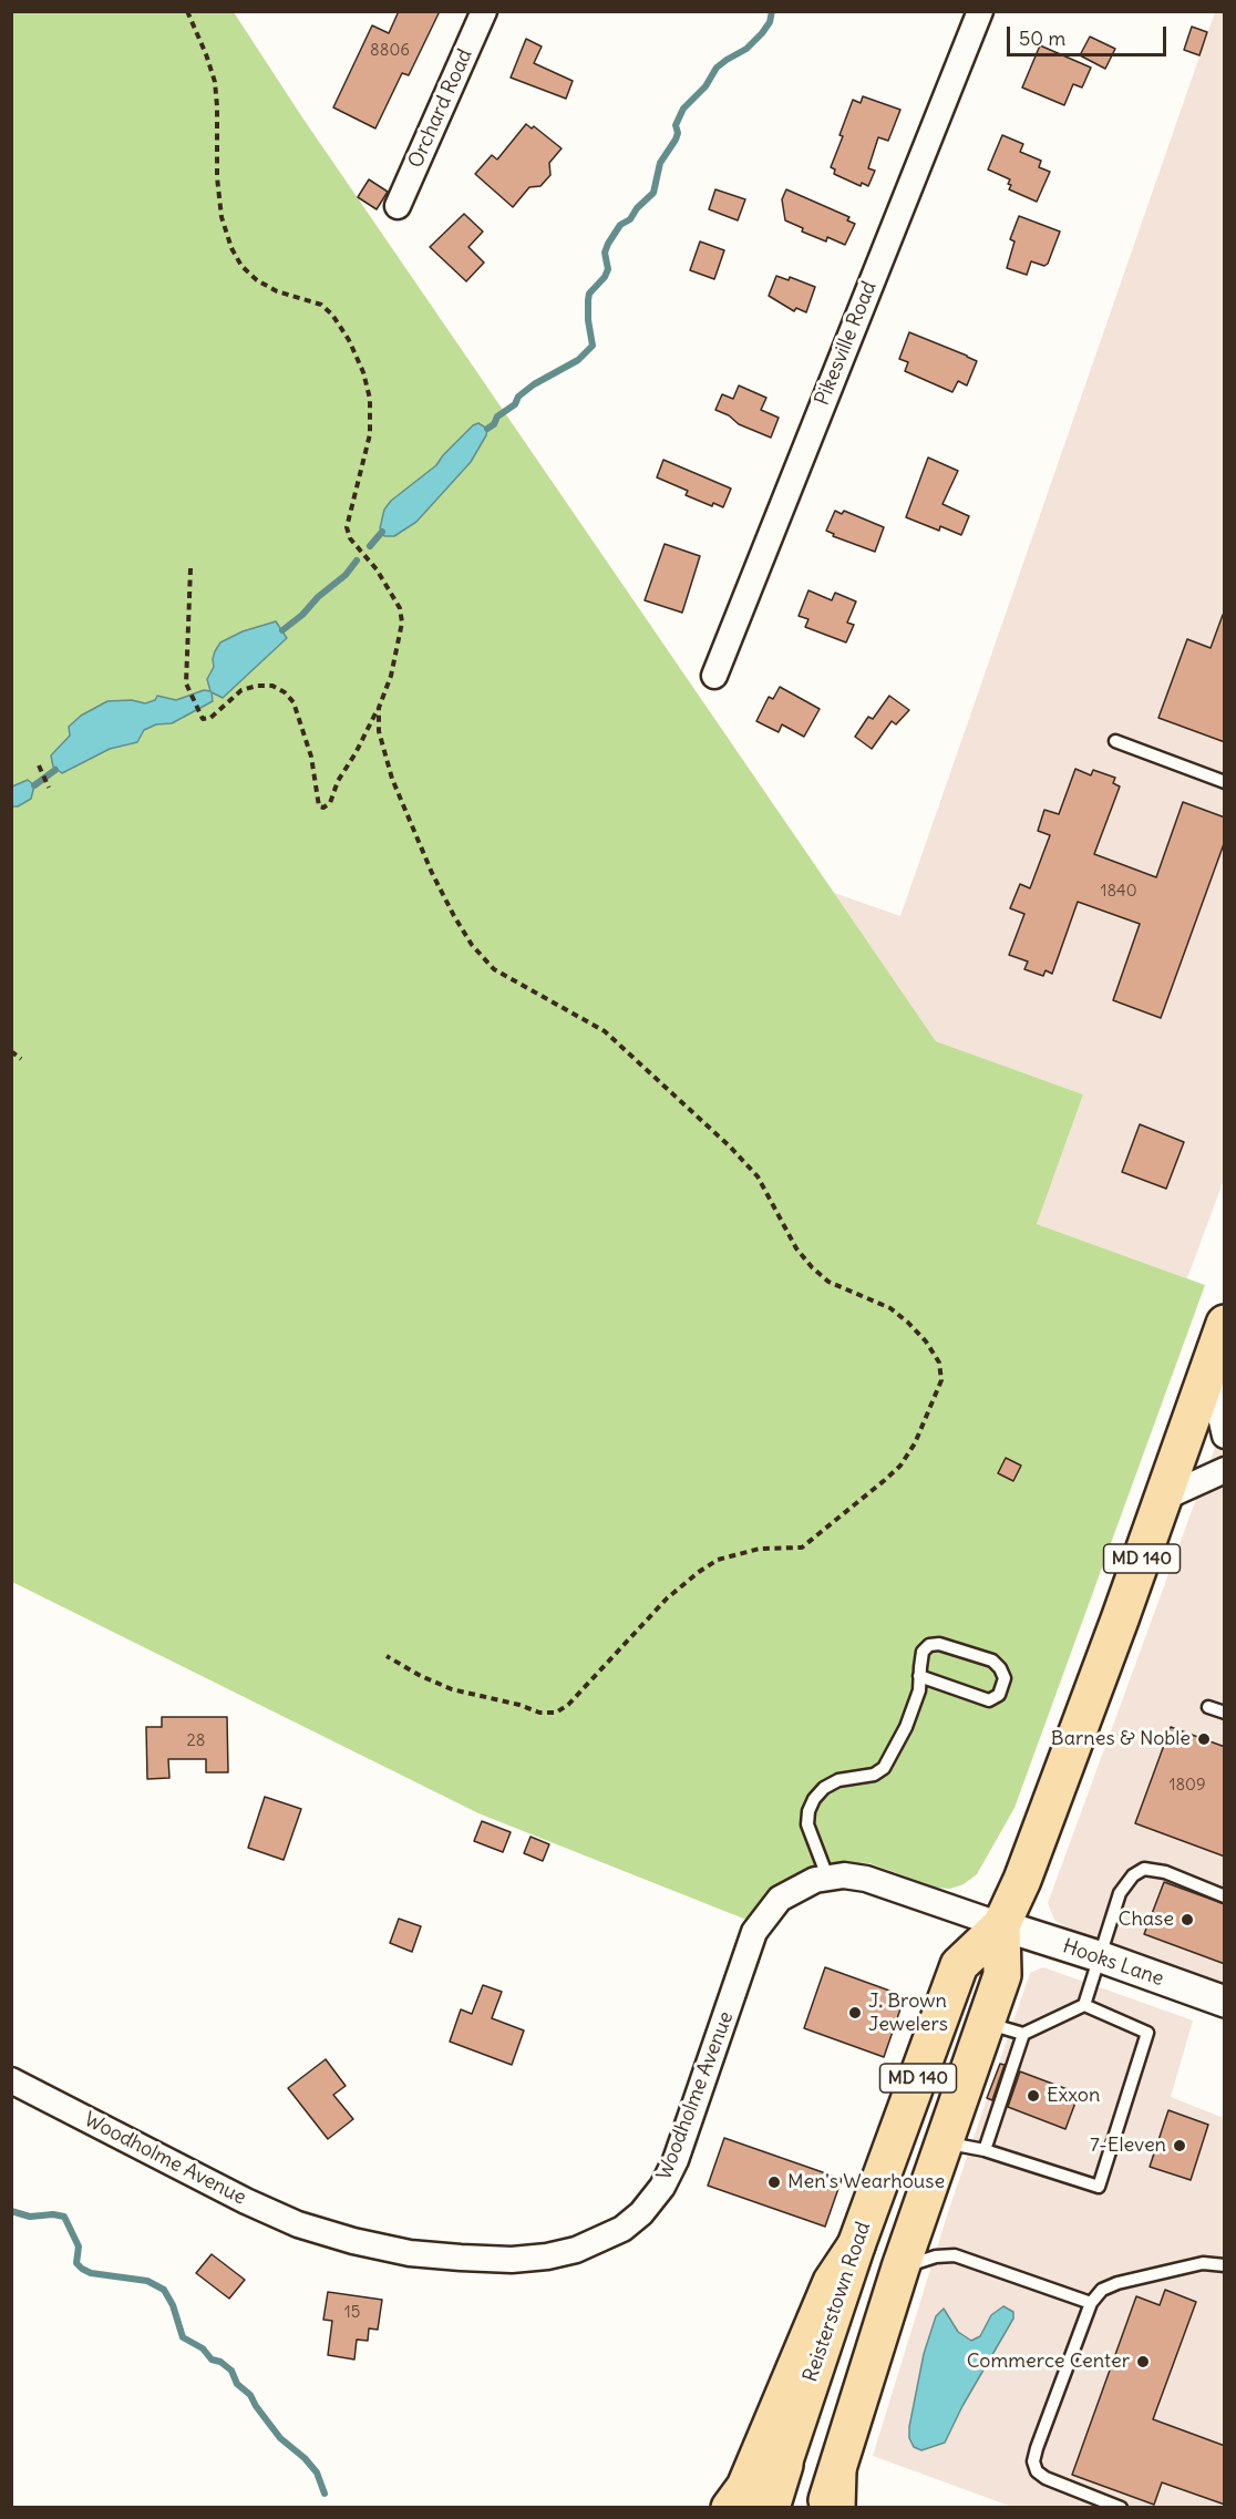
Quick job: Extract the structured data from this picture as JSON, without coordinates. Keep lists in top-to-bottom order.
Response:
{
  "streets": {
    "main road": ["MD 140", "Reisterstown Road"],
    "street": [
      "Orchard Road",
      "Pikesville Road",
      "Hooks Lane",
      "Woodholme Avenue"
    ]
  },
  "crossings": [
    ["Hooks Lane", "Woodholme Avenue"],
    ["Hooks Lane", "Reisterstown Road"],
    ["Woodholme Avenue", "Reisterstown Road"]
  ],
  "places": [
    "Barnes & Noble",
    "Chase",
    "J. Brown Jewelers",
    "Exxon",
    "7-Eleven",
    "Men's Wearhouse",
    "Commerce Center"
  ],
  "house_numbers": [
    "8806",
    "1840",
    "28",
    "1809",
    "15"
  ],
  "scale_bar": "50 m"
}
